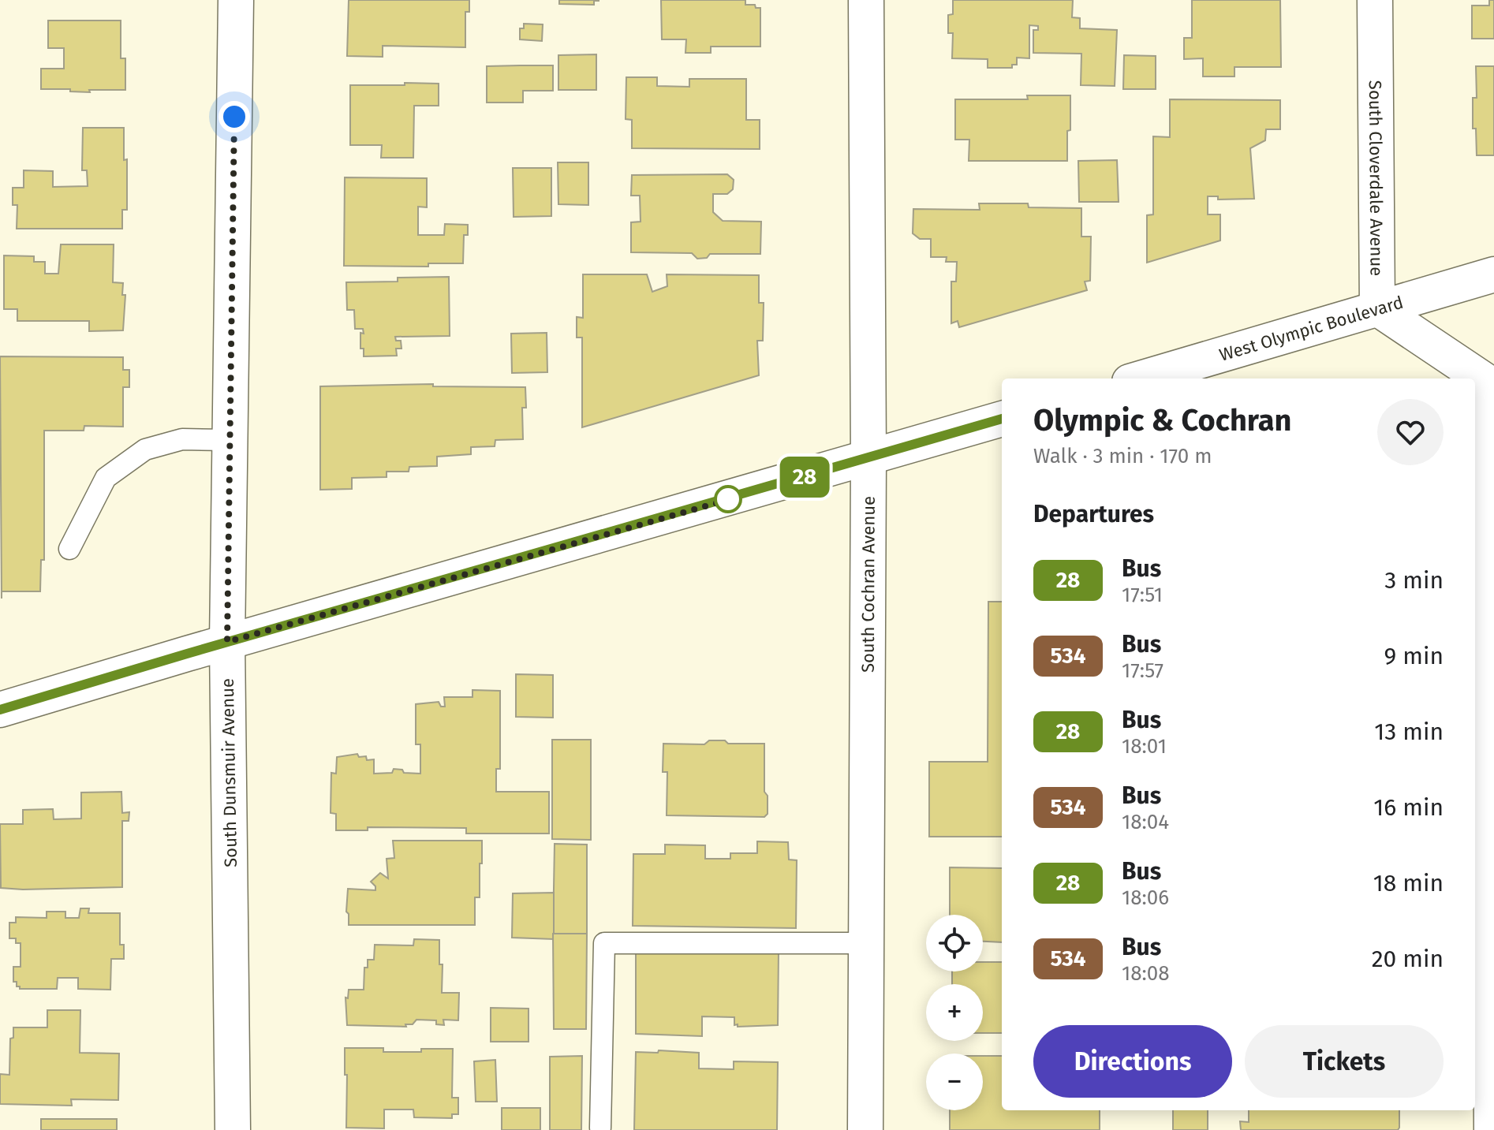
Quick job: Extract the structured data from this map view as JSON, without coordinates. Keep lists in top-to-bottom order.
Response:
{
  "streets": {
    "street": [
      "South Cloverdale Avenue",
      "West Olympic Boulevard",
      "South Cochran Avenue",
      "South Dunsmuir Avenue"
    ]
  },
  "crossings": [
    ["South Cloverdale Avenue", "West Olympic Boulevard"]
  ],
  "lines": ["bus line 28"],
  "page": {
    "on_map": "28",
    "heading": [
      ["Olympic & Cochran", "Walk · 3 min · 170 m"],
      "Departures"
    ],
    "list": [
      {
        "mark": "28",
        "name": "Bus",
        "note": "17:51",
        "value": "3 min"
      },
      {
        "mark": "534",
        "name": "Bus",
        "note": "17:57",
        "value": "9 min"
      },
      {
        "mark": "28",
        "name": "Bus",
        "note": "18:01",
        "value": "13 min"
      },
      {
        "mark": "534",
        "name": "Bus",
        "note": "18:04",
        "value": "16 min"
      },
      {
        "mark": "28",
        "name": "Bus",
        "note": "18:06",
        "value": "18 min"
      },
      {
        "mark": "534",
        "name": "Bus",
        "note": "18:08",
        "value": "20 min"
      }
    ],
    "map_buttons": ["+", "−"],
    "buttons": ["Directions", "Tickets"]
  }
}
